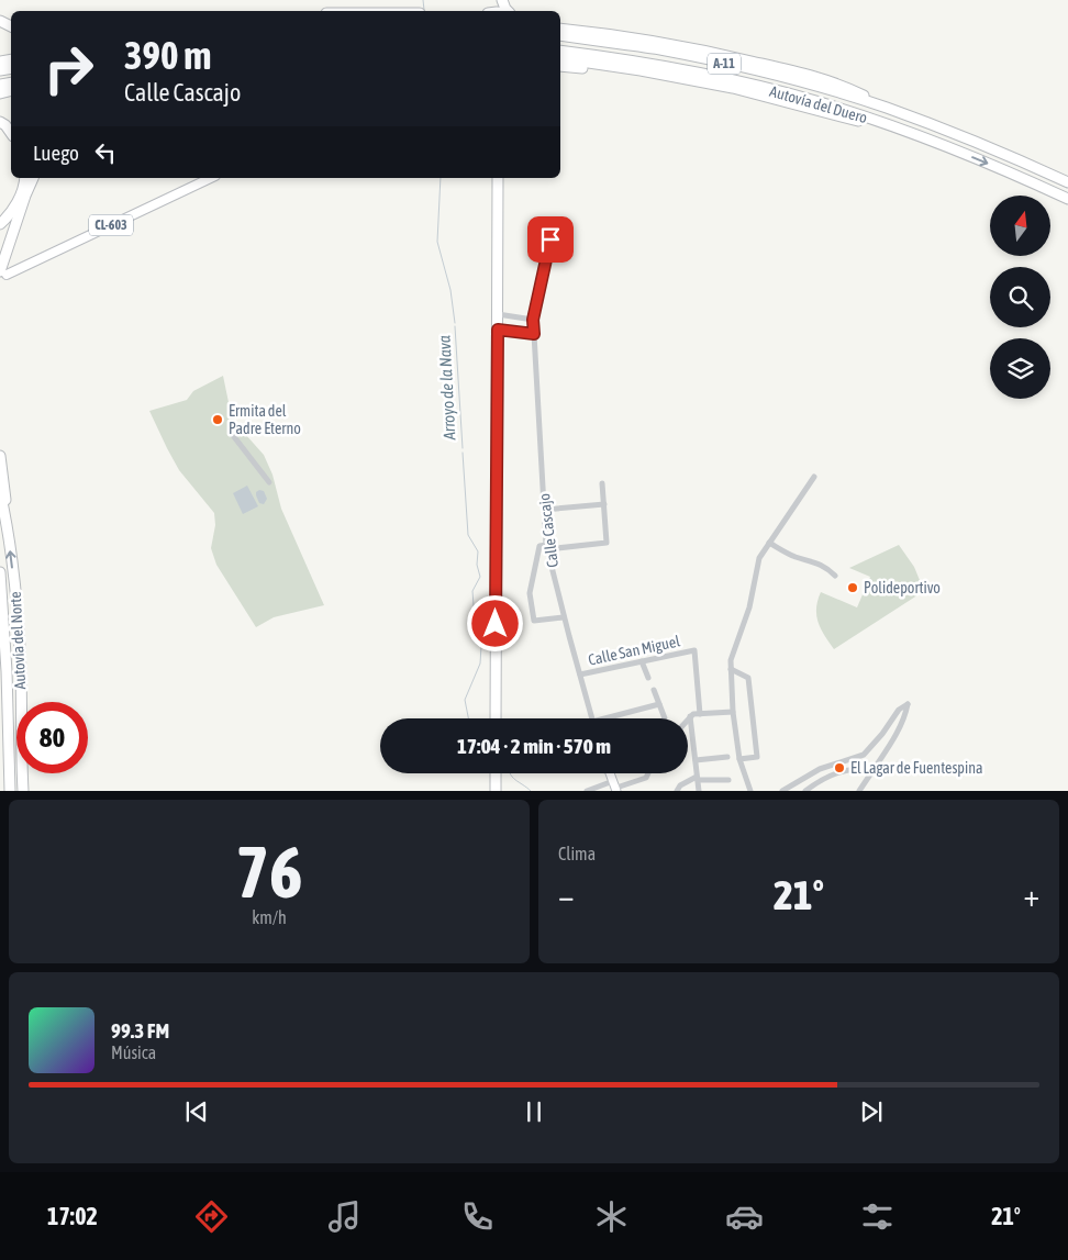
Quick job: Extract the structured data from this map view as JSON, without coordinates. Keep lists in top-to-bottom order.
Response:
{
  "streets": {
    "highway": ["A-11", "Autovía del Duero", "Autovía del Norte"],
    "main road": ["CL-603"],
    "street": ["Calle Cascajo", "Calle San Miguel"]
  },
  "crossings": [
    ["Calle Cascajo", "Calle San Miguel"]
  ],
  "water": ["Arroyo de la Nava"],
  "places": ["Ermita del Padre Eterno", "Polideportivo", "El Lagar de Fuentespina"],
  "north": "top",
  "page": {
    "turn": ["390 m", "Calle Cascajo"],
    "then": "Luego",
    "limit": "80",
    "trip": "17:04 · 2 min · 570 m",
    "tile": [
      ["76", "km/h"],
      "Clima"
    ],
    "heat": ["−", "21°", "+"],
    "song": ["99.3 FM", "Música"],
    "tabs": ["17:02", "21°"]
  }
}
